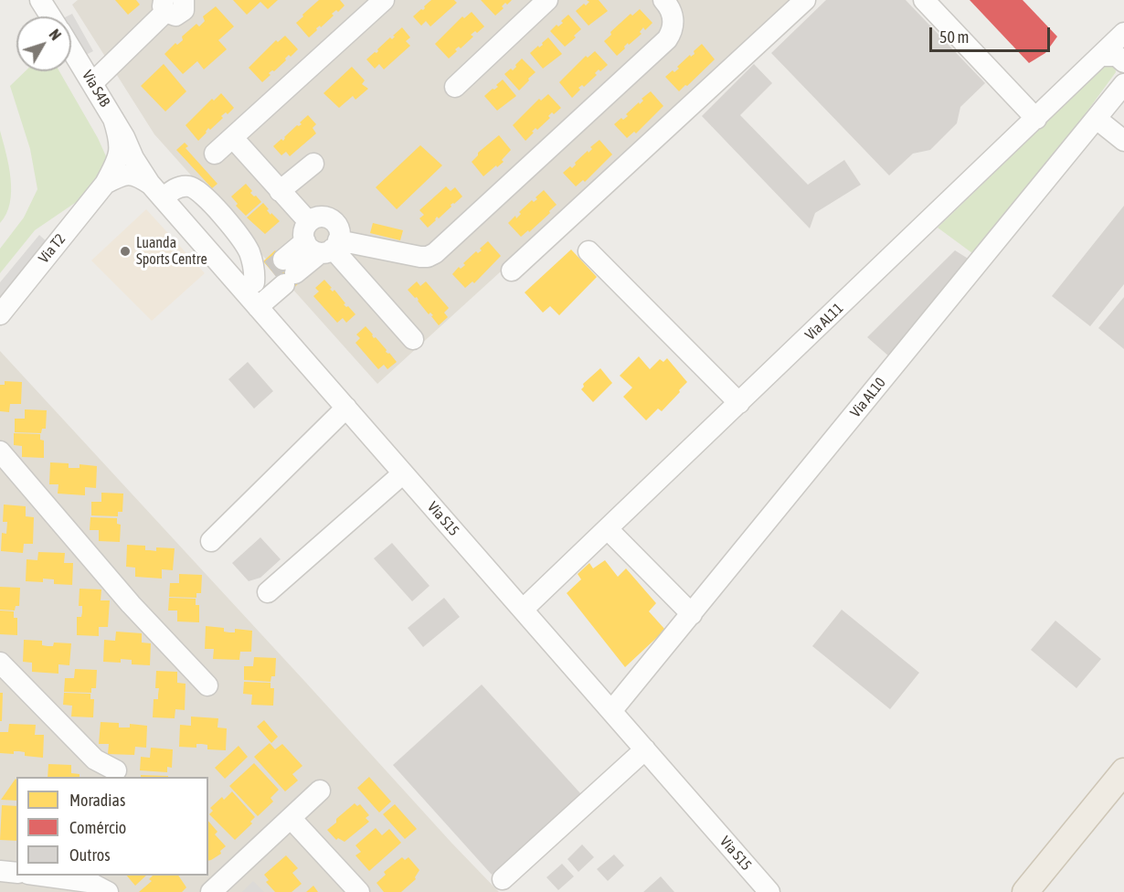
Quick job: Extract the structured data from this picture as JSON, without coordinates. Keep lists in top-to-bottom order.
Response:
{
  "streets": {
    "street": [
      "Via S4B",
      "Via T2",
      "Via AL11",
      "Via AL10",
      "Via S15"
    ]
  },
  "crossings": [
    ["Via S4B", "Via T2"],
    ["Via S4B", "Via S15"],
    ["Via T2", "Via S15"],
    ["Via AL11", "Via S15"],
    ["Via AL10", "Via S15"]
  ],
  "places": ["Luanda Sports Centre"],
  "legend": ["Moradias", "Comércio", "Outros"],
  "scale_bar": "50 m",
  "north": "top right"
}
